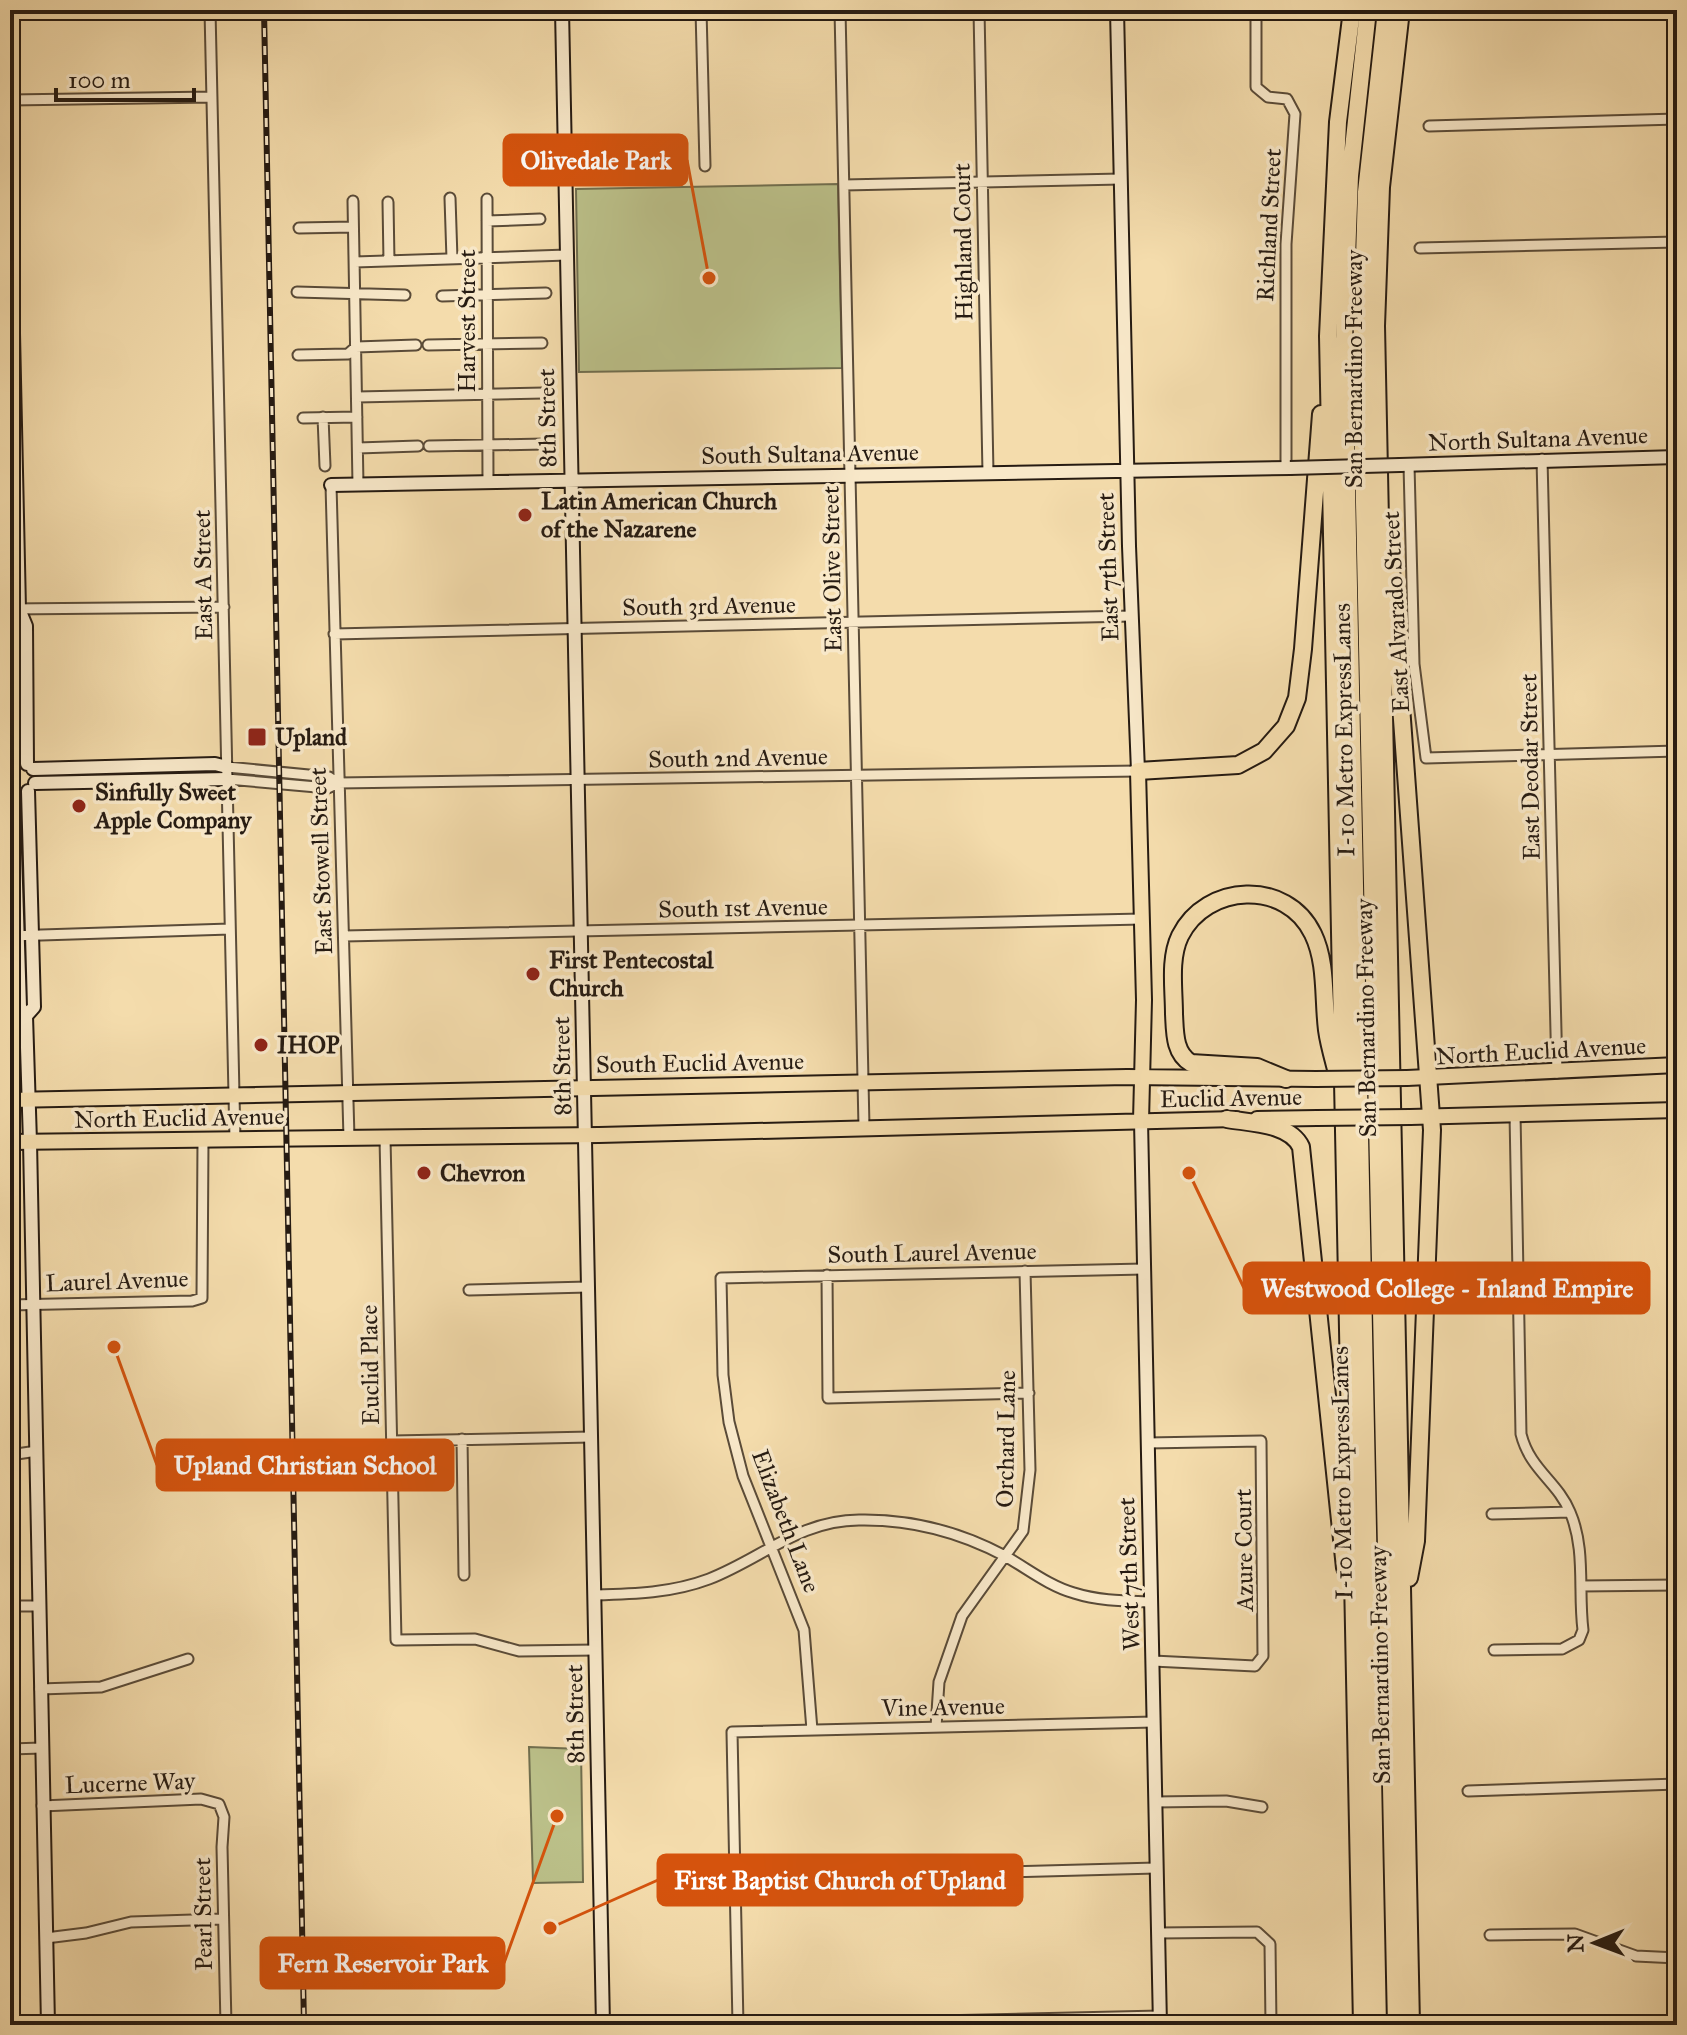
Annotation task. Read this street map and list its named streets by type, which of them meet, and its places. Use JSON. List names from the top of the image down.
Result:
{
  "streets": {
    "highway": ["San Bernardino Freeway", "I-10 Metro ExpressLanes"],
    "main road": [
      "East 7th Street",
      "North Euclid Avenue",
      "South Euclid Avenue",
      "Euclid Avenue"
    ],
    "street": [
      "Richland Street",
      "Highland Court",
      "Harvest Street",
      "8th Street",
      "North Sultana Avenue",
      "South Sultana Avenue",
      "East Olive Street",
      "East A Street",
      "South 3rd Avenue",
      "East Alvarado Street",
      "South 2nd Avenue",
      "East Deodar Street",
      "East Stowell Street",
      "South 1st Avenue",
      "South Laurel Avenue",
      "Laurel Avenue",
      "Euclid Place",
      "Orchard Lane",
      "Elizabeth Lane",
      "Azure Court",
      "West 7th Street",
      "Vine Avenue",
      "Lucerne Way",
      "Pearl Street"
    ]
  },
  "crossings": [
    ["Richland Street", "North Sultana Avenue"],
    ["Richland Street", "South Sultana Avenue"],
    ["Highland Court", "South Sultana Avenue"],
    ["Harvest Street", "South Sultana Avenue"],
    ["8th Street", "South Sultana Avenue"],
    ["8th Street", "South 3rd Avenue"],
    ["8th Street", "South 2nd Avenue"],
    ["8th Street", "South 1st Avenue"],
    ["8th Street", "South Euclid Avenue"],
    ["8th Street", "Euclid Place"],
    ["North Sultana Avenue", "South Sultana Avenue"],
    ["North Sultana Avenue", "East Alvarado Street"],
    ["North Sultana Avenue", "East Deodar Street"],
    ["South Sultana Avenue", "East 7th Street"],
    ["South Sultana Avenue", "East Olive Street"],
    ["South Sultana Avenue", "East Stowell Street"],
    ["East 7th Street", "South 3rd Avenue"],
    ["East 7th Street", "South 2nd Avenue"],
    ["East 7th Street", "South 1st Avenue"],
    ["East 7th Street", "Euclid Avenue"],
    ["East 7th Street", "West 7th Street"],
    ["East Olive Street", "South 3rd Avenue"],
    ["East Olive Street", "South 2nd Avenue"],
    ["East Olive Street", "South 1st Avenue"],
    ["East Olive Street", "South Euclid Avenue"],
    ["East Olive Street", "Euclid Avenue"],
    ["East A Street", "South 2nd Avenue"],
    ["East A Street", "North Euclid Avenue"],
    ["South 3rd Avenue", "East Stowell Street"],
    ["East Alvarado Street", "East Deodar Street"],
    ["South 2nd Avenue", "East Stowell Street"],
    ["East Deodar Street", "North Euclid Avenue"],
    ["East Stowell Street", "South 1st Avenue"],
    ["East Stowell Street", "North Euclid Avenue"],
    ["East Stowell Street", "South Euclid Avenue"],
    ["North Euclid Avenue", "South Euclid Avenue"],
    ["North Euclid Avenue", "Euclid Avenue"],
    ["North Euclid Avenue", "Laurel Avenue"],
    ["South Euclid Avenue", "Euclid Avenue"],
    ["Euclid Avenue", "West 7th Street"],
    ["South Laurel Avenue", "Orchard Lane"],
    ["South Laurel Avenue", "Elizabeth Lane"],
    ["South Laurel Avenue", "West 7th Street"],
    ["Orchard Lane", "Vine Avenue"],
    ["Elizabeth Lane", "Vine Avenue"],
    ["Azure Court", "West 7th Street"],
    ["West 7th Street", "Vine Avenue"],
    ["Lucerne Way", "Pearl Street"]
  ],
  "places": {
    "other": [
      "Olivedale Park",
      "Latin American Church of the Nazarene",
      "Sinfully Sweet Apple Company",
      "First Pentecostal Church",
      "IHOP",
      "Chevron",
      "Westwood College - Inland Empire",
      "Upland Christian School",
      "Fern Reservoir Park",
      "First Baptist Church of Upland"
    ],
    "transit": ["Upland"]
  },
  "scale_bar": "100 m",
  "north": "left"
}
